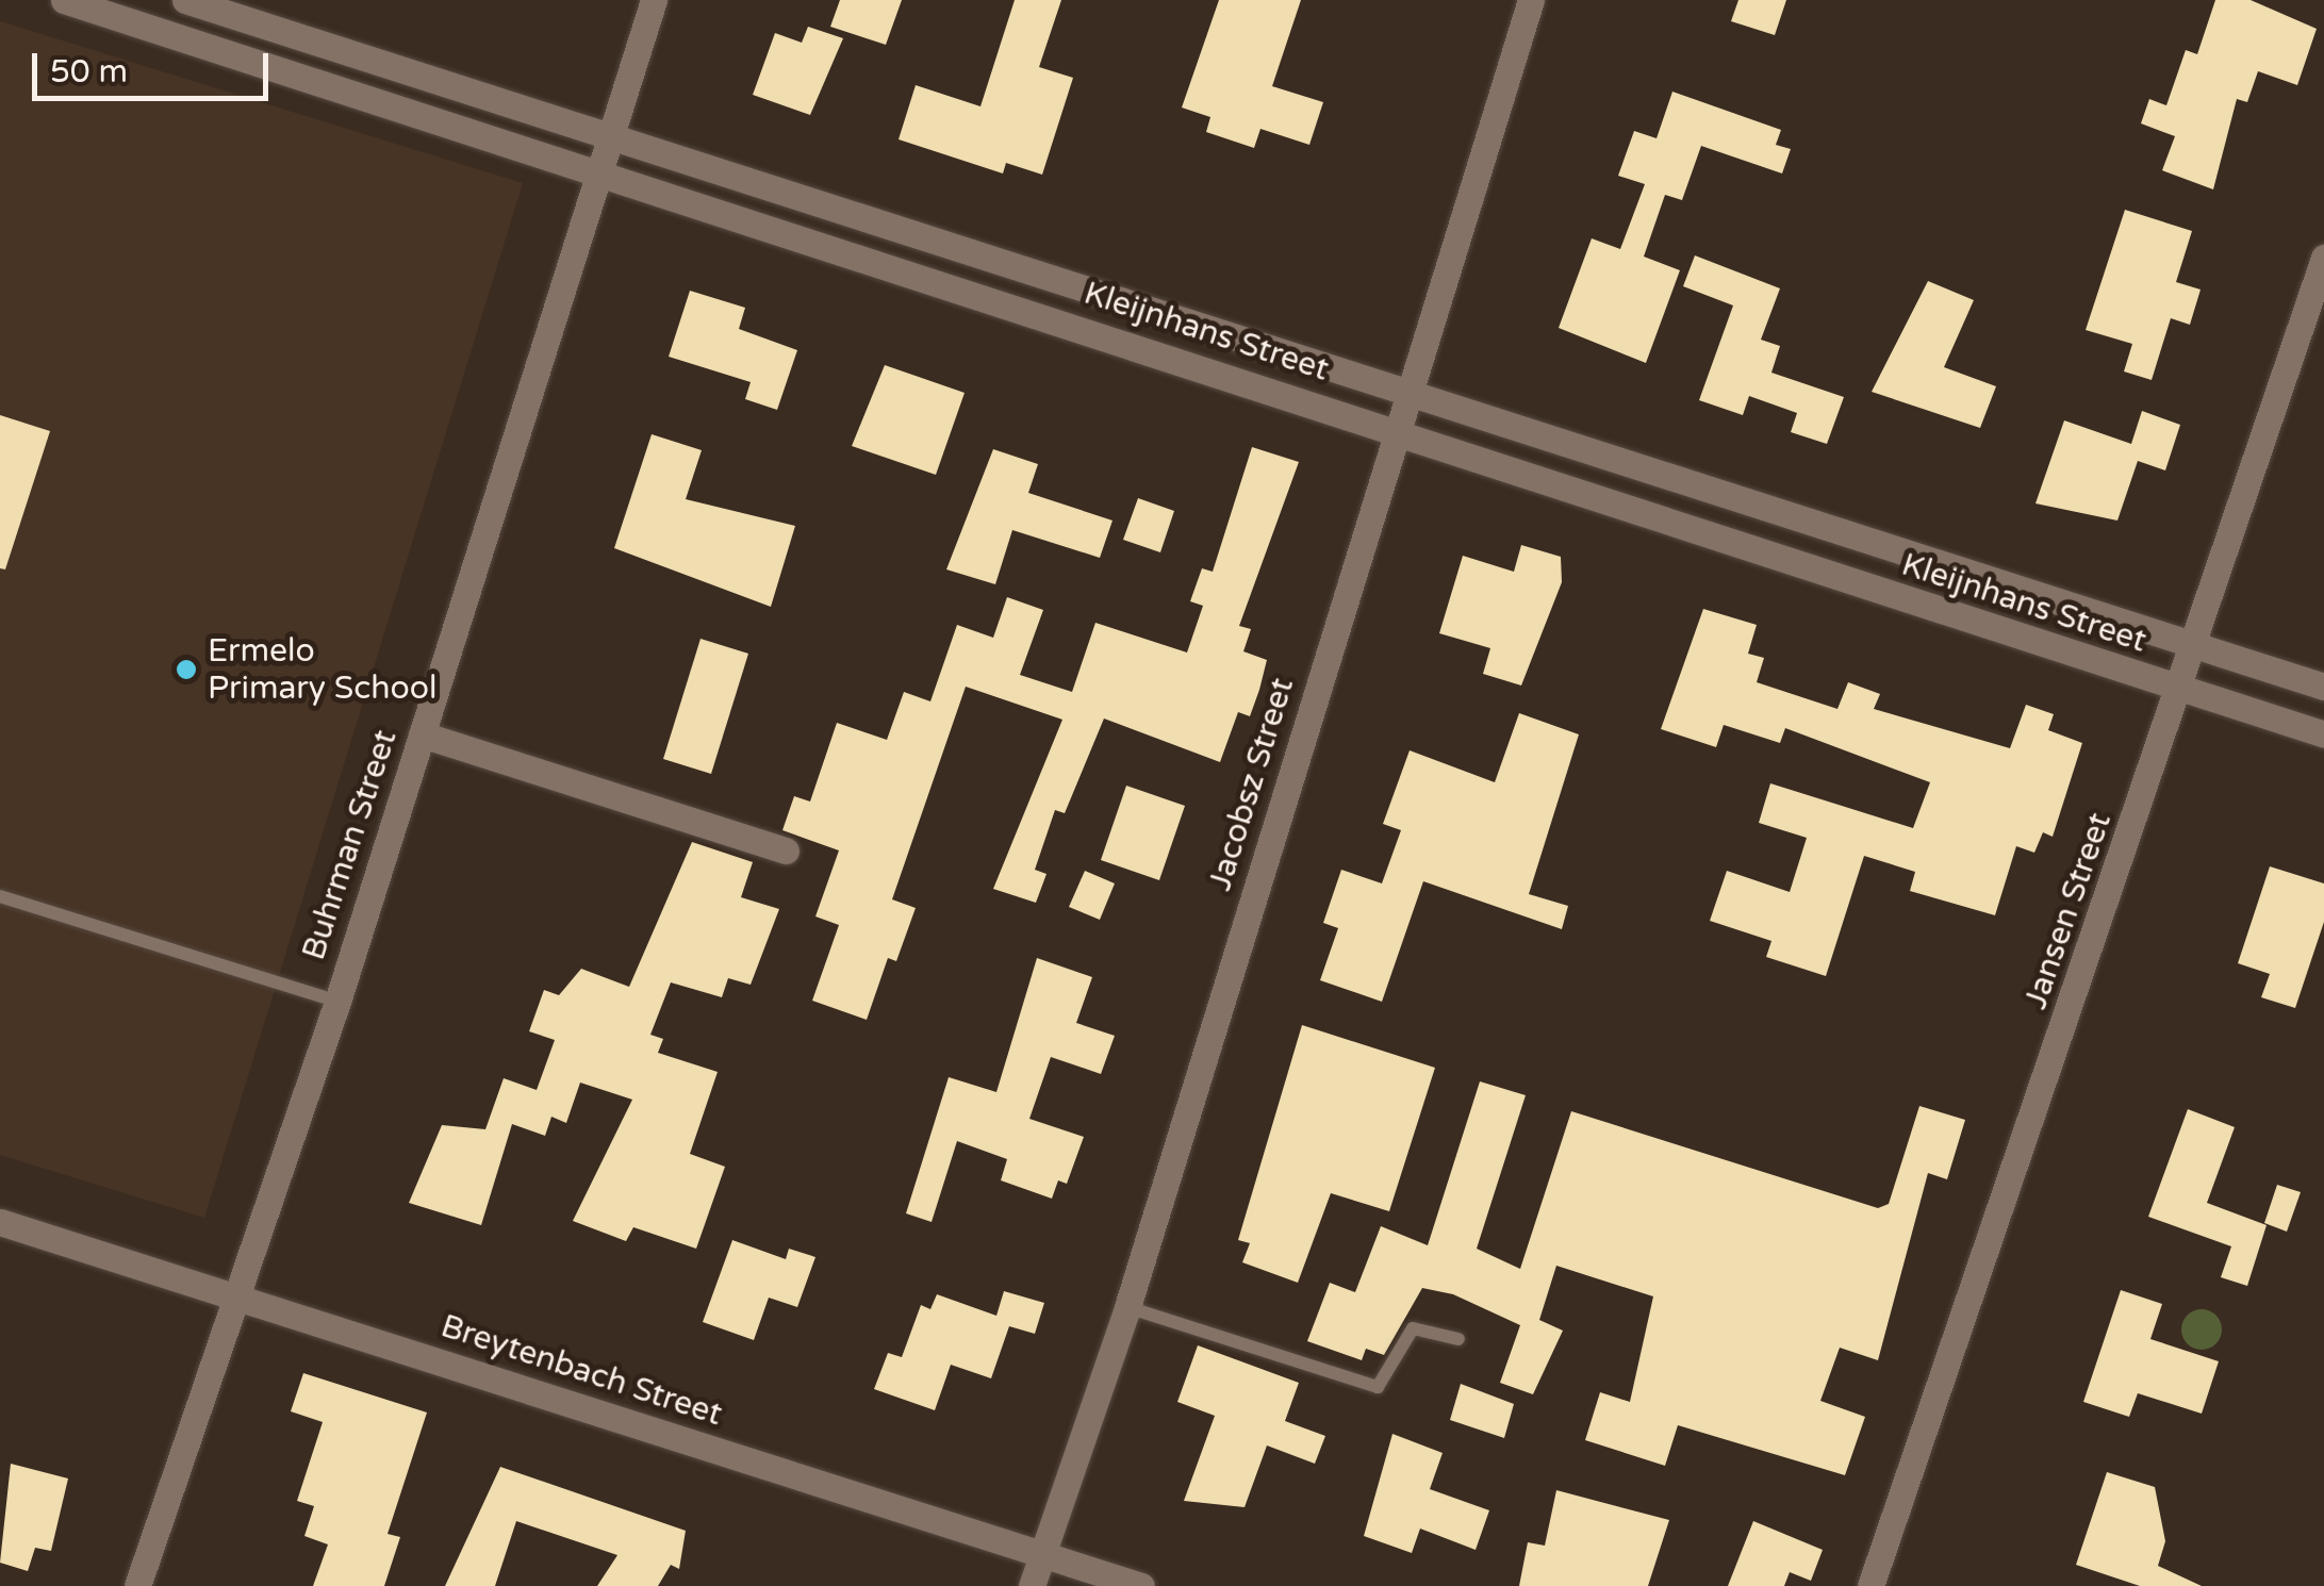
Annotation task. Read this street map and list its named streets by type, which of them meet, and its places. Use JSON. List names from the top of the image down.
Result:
{
  "streets": {
    "street": [
      "Kleijnhans Street",
      "Jacobsz Street",
      "Buhrman Street",
      "Jansen Street",
      "Breytenbach Street"
    ]
  },
  "crossings": [
    ["Kleijnhans Street", "Jacobsz Street"],
    ["Kleijnhans Street", "Buhrman Street"],
    ["Kleijnhans Street", "Jansen Street"],
    ["Jacobsz Street", "Breytenbach Street"],
    ["Buhrman Street", "Breytenbach Street"]
  ],
  "places": ["Ermelo Primary School"],
  "scale_bar": "50 m"
}
